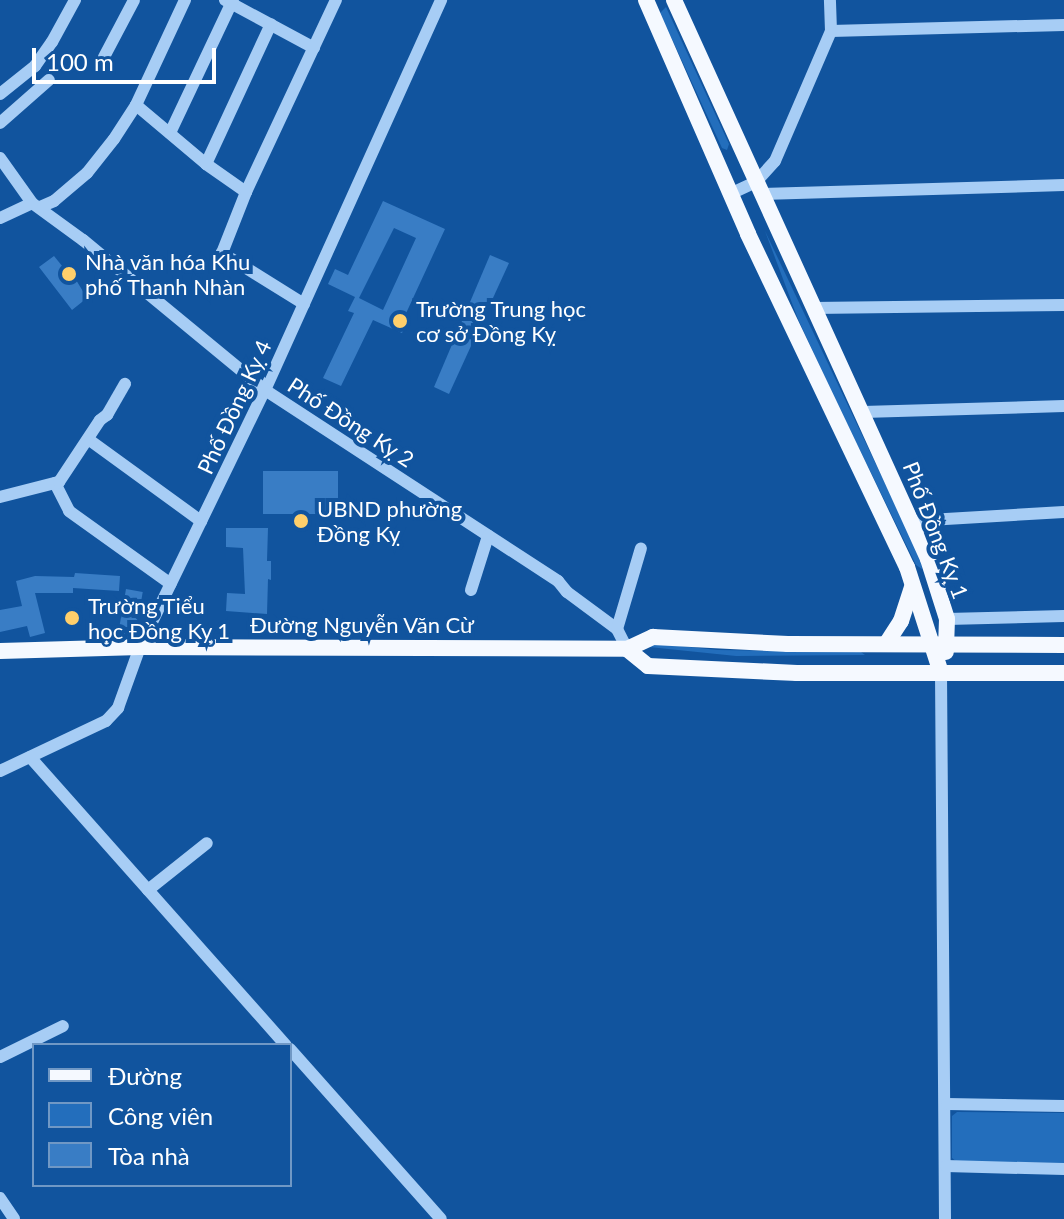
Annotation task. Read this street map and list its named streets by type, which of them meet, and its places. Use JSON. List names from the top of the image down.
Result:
{
  "streets": {
    "main road": ["Phố Đồng Kỵ 1", "Đường Nguyễn Văn Cừ"],
    "street": ["Phố Đồng Kỵ 4", "Phố Đồng Kỵ 2"]
  },
  "crossings": [
    ["Phố Đồng Kỵ 4", "Phố Đồng Kỵ 2"],
    ["Phố Đồng Kỵ 4", "Đường Nguyễn Văn Cừ"],
    ["Phố Đồng Kỵ 2", "Đường Nguyễn Văn Cừ"],
    ["Phố Đồng Kỵ 1", "Đường Nguyễn Văn Cừ"]
  ],
  "places": [
    "Nhà văn hóa Khu phố Thanh Nhàn",
    "Trường Trung học cơ sở Đồng Kỵ",
    "UBND phường Đồng Kỵ",
    "Trường Tiểu học Đồng Kỵ 1"
  ],
  "legend": ["Đường", "Công viên", "Tòa nhà"],
  "scale_bar": "100 m"
}
